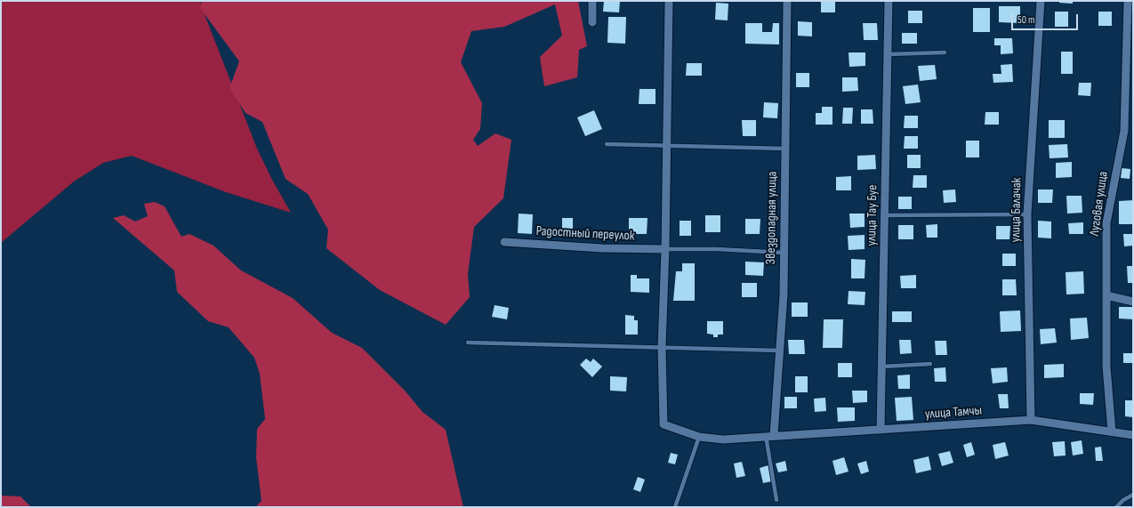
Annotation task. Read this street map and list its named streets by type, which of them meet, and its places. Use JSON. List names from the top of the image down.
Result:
{
  "streets": {
    "street": [
      "Луговая улица",
      "улица Балачак",
      "улица Тау Буе",
      "Звездопадная улица",
      "Радостный переулок",
      "улица Тамчы"
    ]
  },
  "crossings": [
    ["Луговая улица", "улица Тамчы"],
    ["улица Балачак", "улица Тамчы"],
    ["улица Тау Буе", "улица Тамчы"],
    ["Звездопадная улица", "улица Тамчы"]
  ],
  "scale_bar": "50 m"
}
